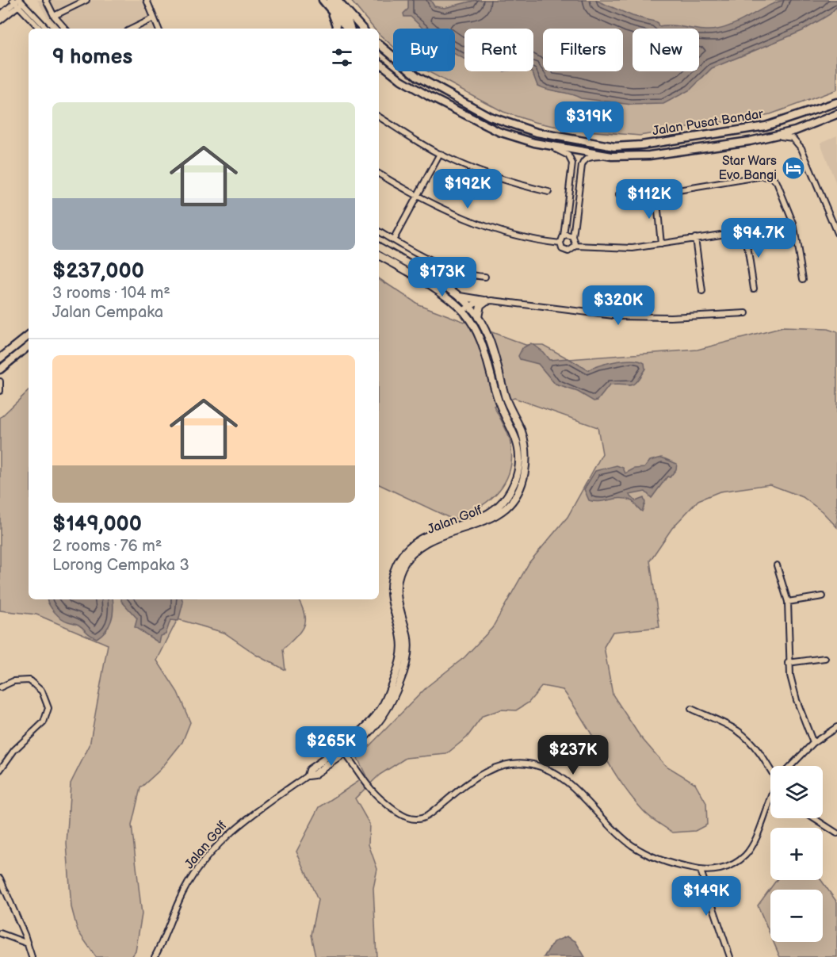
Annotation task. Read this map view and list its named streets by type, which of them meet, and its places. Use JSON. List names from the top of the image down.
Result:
{
  "streets": {
    "main road": ["Jalan Pusat Bandar"],
    "street": ["Jalan Golf"]
  },
  "places": {
    "hotel": ["Star Wars Evo Bangi"]
  },
  "page": {
    "chip": [
      "Buy",
      "Rent",
      "Filters",
      "New"
    ],
    "heading": "9 homes",
    "list": [
      {
        "name": "$237,000",
        "note": "3 rooms · 104 m² · Jalan Cempaka"
      },
      {
        "name": "$149,000",
        "note": "2 rooms · 76 m² · Lorong Cempaka 3"
      }
    ],
    "price": [
      "$319K",
      "$192K",
      "$112K",
      "$94.7K",
      "$173K",
      "$320K",
      "$265K",
      "$237K",
      "$149K"
    ],
    "map_buttons": ["+", "−"]
  }
}
